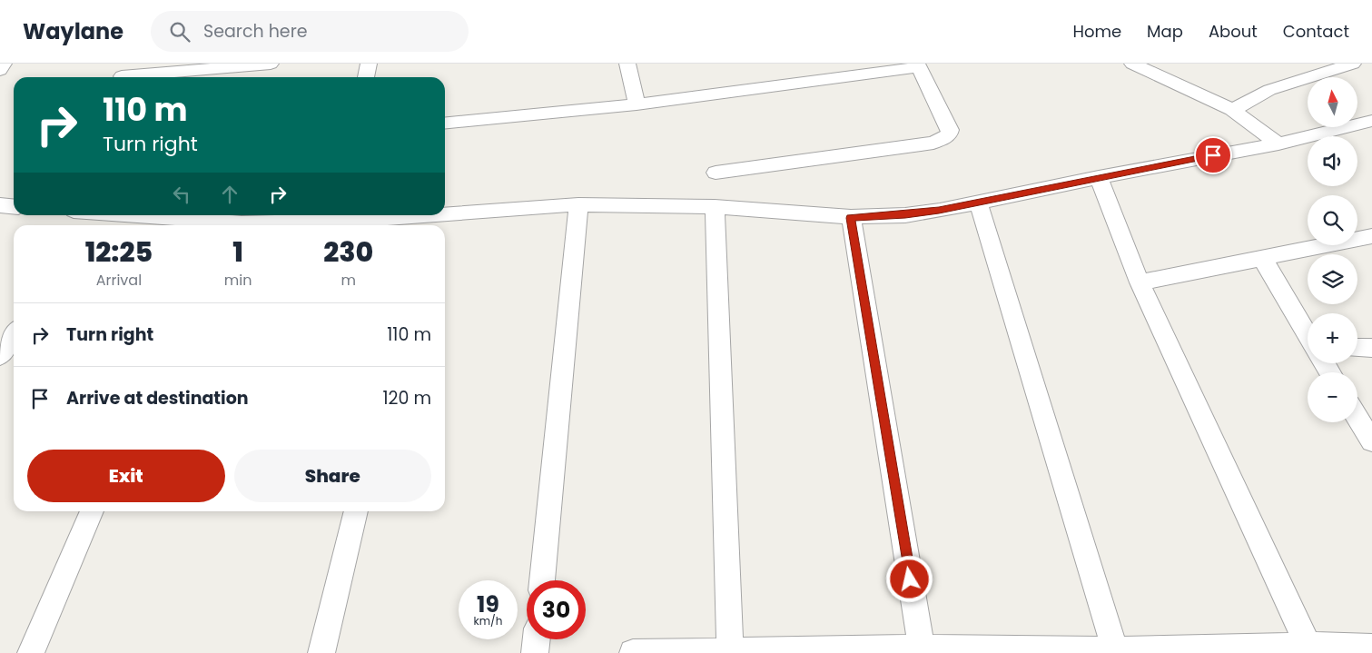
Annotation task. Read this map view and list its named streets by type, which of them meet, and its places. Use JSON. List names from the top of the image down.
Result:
{
  "north": "top",
  "page": {
    "header": "Waylane",
    "search": "Search here",
    "nav": [
      "Home",
      "Map",
      "About",
      "Contact"
    ],
    "map_buttons": ["+", "−"],
    "turn": ["110 m", "Turn right"],
    "eta": [
      "12:25",
      "Arrival",
      "1",
      "min",
      "230",
      "m"
    ],
    "list": [
      {
        "name": "Turn right",
        "value": "110 m"
      },
      {
        "name": "Arrive at destination",
        "value": "120 m"
      }
    ],
    "buttons": ["Exit", "Share"],
    "speed": "19 km/h",
    "limit": "30"
  }
}
